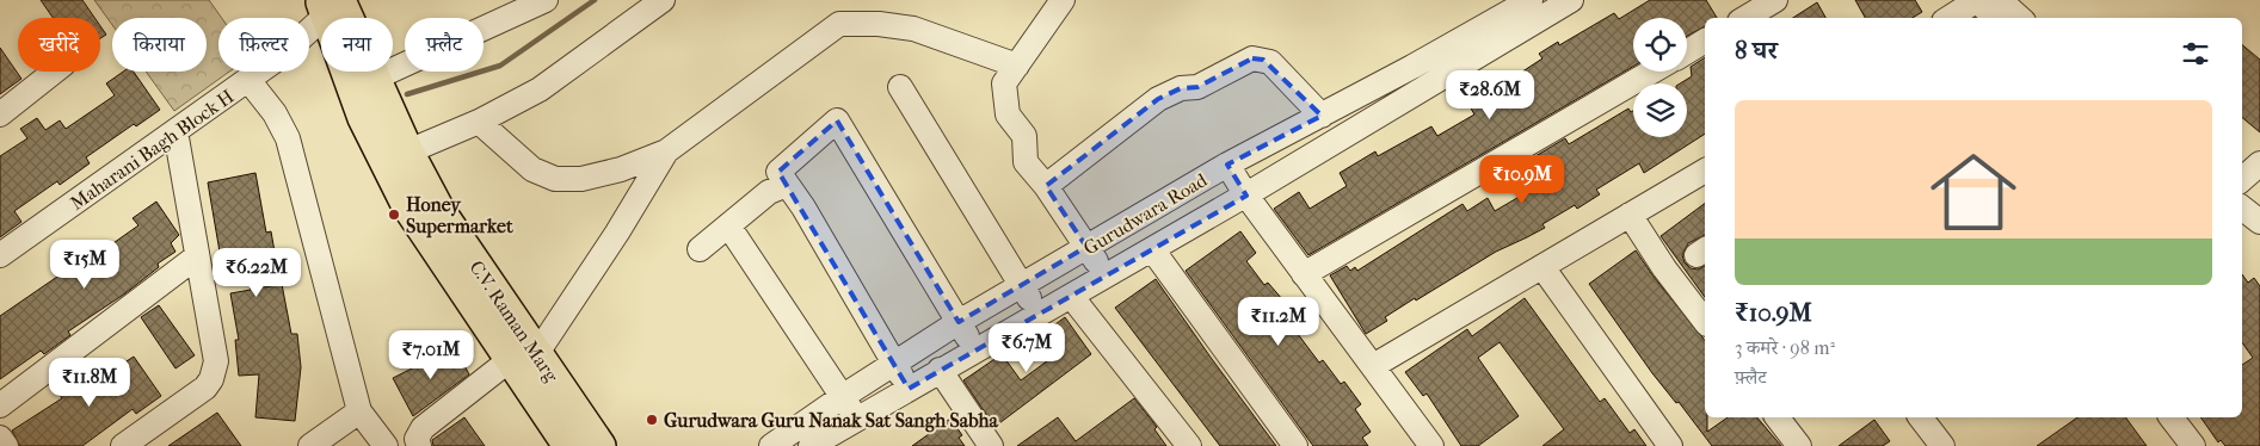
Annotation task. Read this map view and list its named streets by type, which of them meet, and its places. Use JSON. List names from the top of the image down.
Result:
{
  "streets": {
    "main road": ["C.V. Raman Marg"],
    "street": ["Maharani Bagh Block H", "Gurudwara Road"]
  },
  "crossings": [
    ["Maharani Bagh Block H", "C.V. Raman Marg"]
  ],
  "places": ["Honey Supermarket", "Gurudwara Guru Nanak Sat Sangh Sabha"],
  "page": {
    "chip": [
      "खरीदें",
      "किराया",
      "फ़िल्टर",
      "नया",
      "फ़्लैट"
    ],
    "heading": "8 घर",
    "price": [
      "₹28.6M",
      "₹10.9M",
      "₹15M",
      "₹6.22M",
      "₹11.2M",
      "₹6.7M",
      "₹7.01M",
      "₹11.8M"
    ],
    "list": [
      {
        "name": "₹10.9M",
        "note": "3 कमरे · 98 m² · फ़्लैट"
      }
    ]
  }
}
